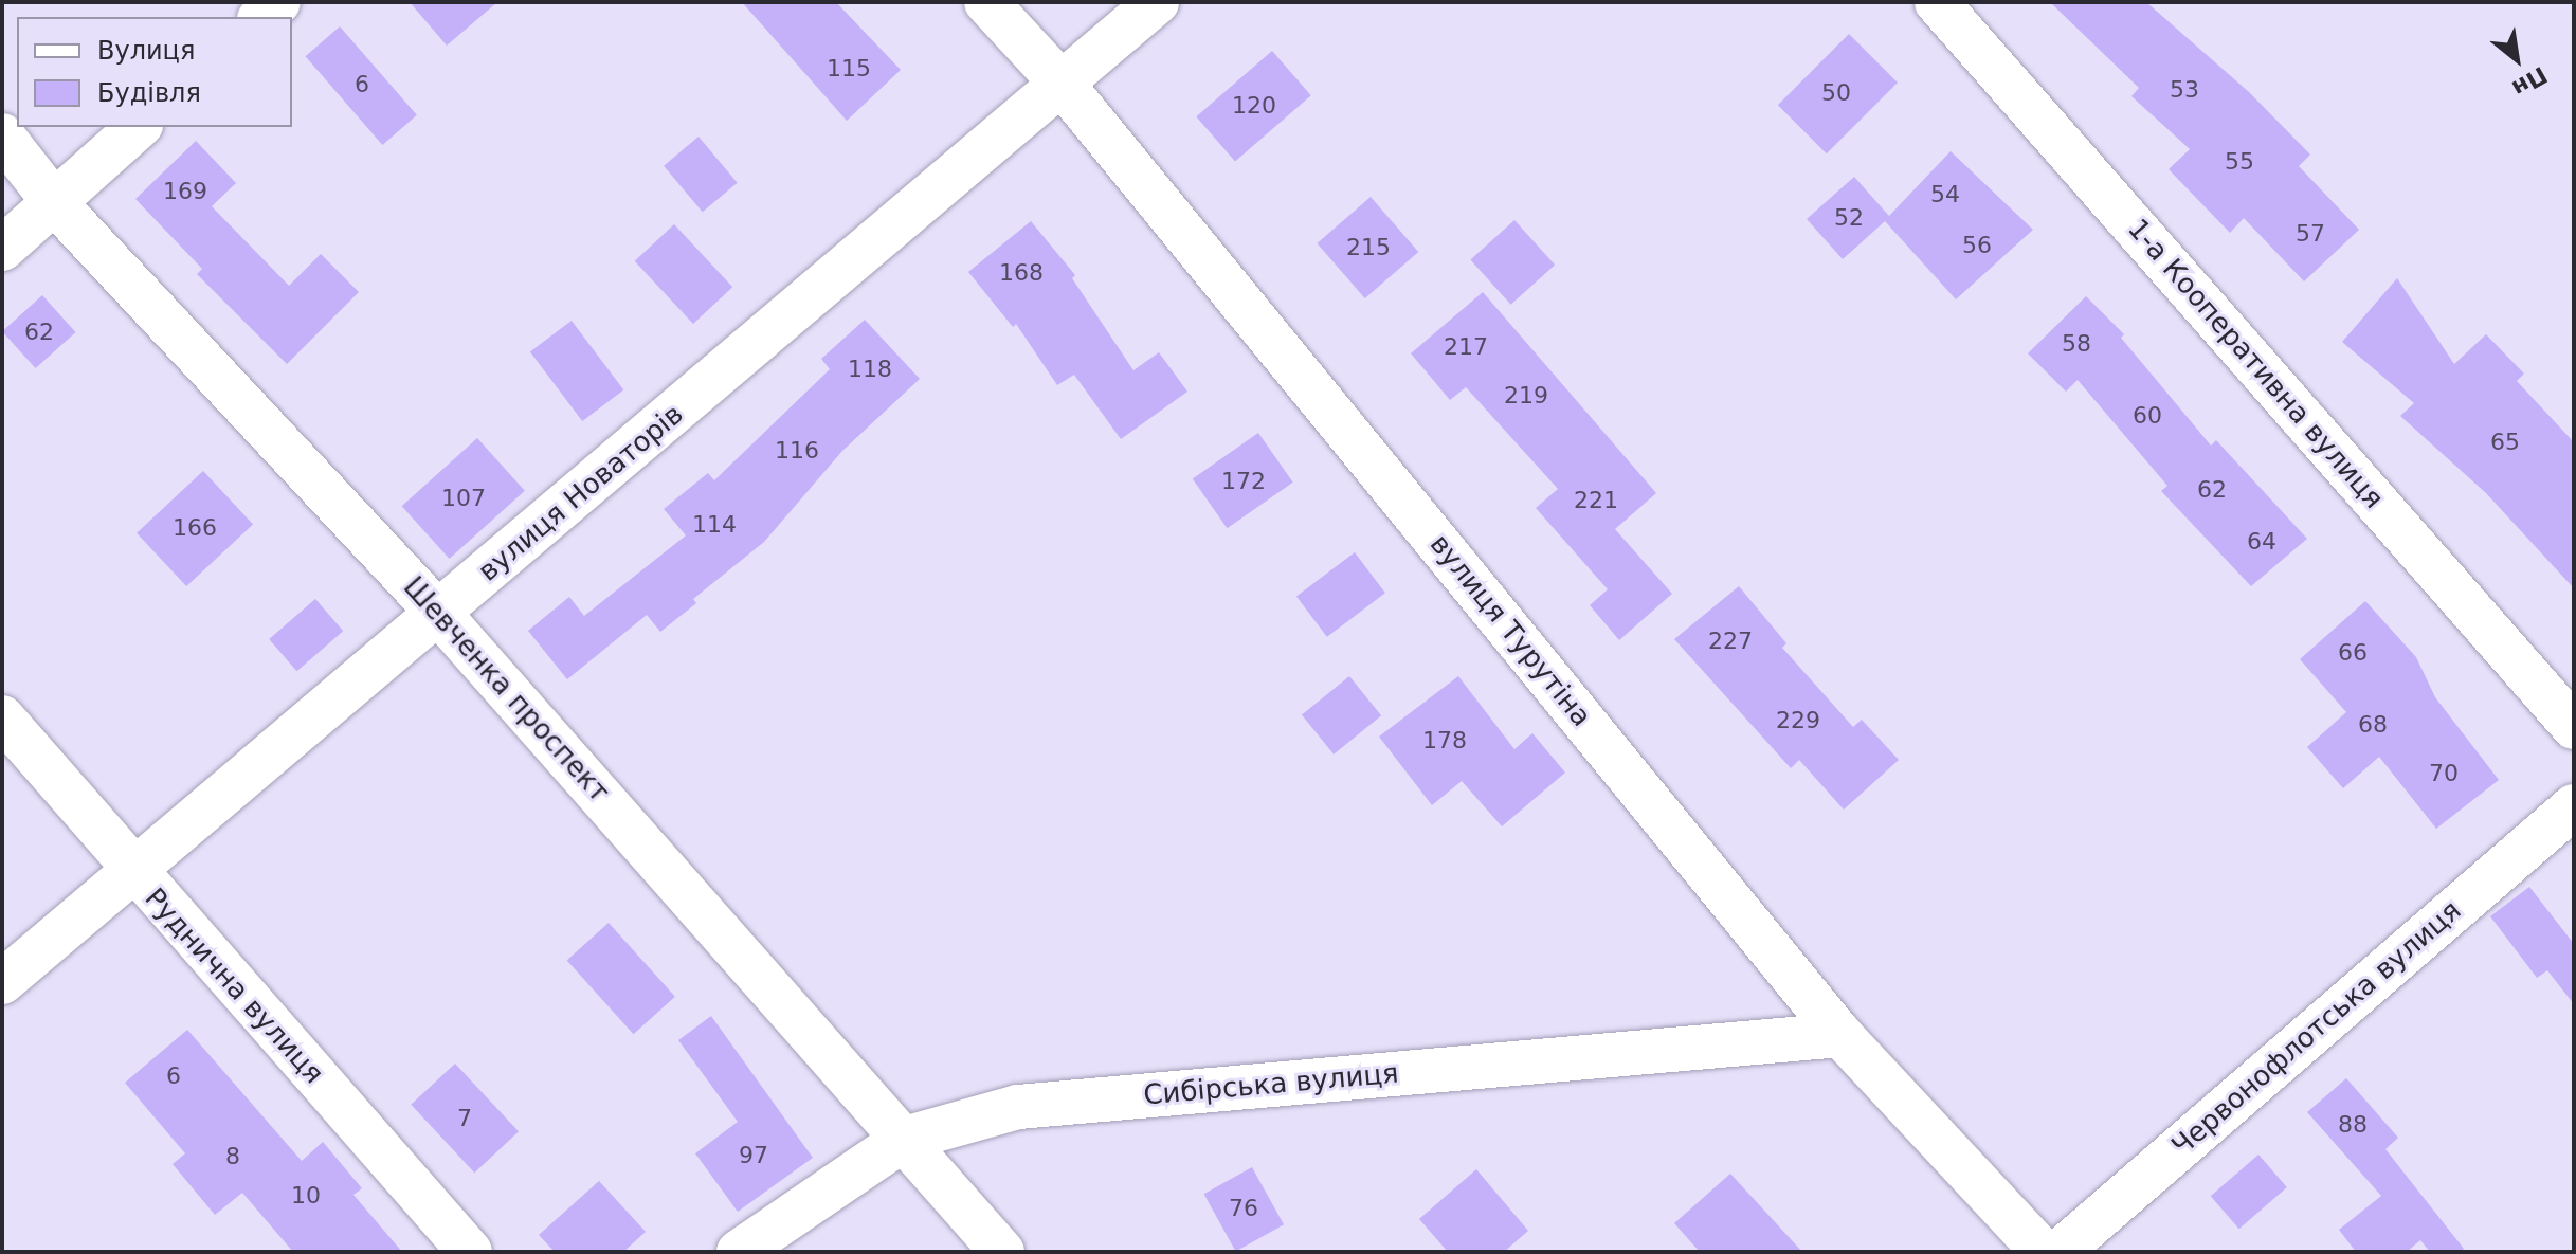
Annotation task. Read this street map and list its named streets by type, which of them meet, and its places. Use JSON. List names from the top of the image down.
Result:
{
  "streets": {
    "street": [
      "1-а Кооперативна вулиця",
      "вулиця Новаторів",
      "вулиця Турутіна",
      "Шевченка проспект",
      "Руднична вулиця",
      "Червонофлотська вулиця",
      "Сибірська вулиця"
    ]
  },
  "crossings": [
    ["вулиця Новаторів", "вулиця Турутіна"],
    ["вулиця Новаторів", "Шевченка проспект"],
    ["вулиця Новаторів", "Руднична вулиця"],
    ["вулиця Турутіна", "Сибірська вулиця"],
    ["Шевченка проспект", "Сибірська вулиця"]
  ],
  "house_numbers": [
    "115",
    "6",
    "53",
    "50",
    "120",
    "55",
    "169",
    "54",
    "52",
    "57",
    "56",
    "215",
    "168",
    "62",
    "58",
    "217",
    "118",
    "219",
    "60",
    "65",
    "116",
    "172",
    "62",
    "107",
    "221",
    "114",
    "166",
    "64",
    "227",
    "66",
    "229",
    "68",
    "178",
    "70",
    "6",
    "7",
    "88",
    "97",
    "8",
    "10",
    "76"
  ],
  "legend": ["Вулиця", "Будівля"],
  "north": "bottom right"
}
